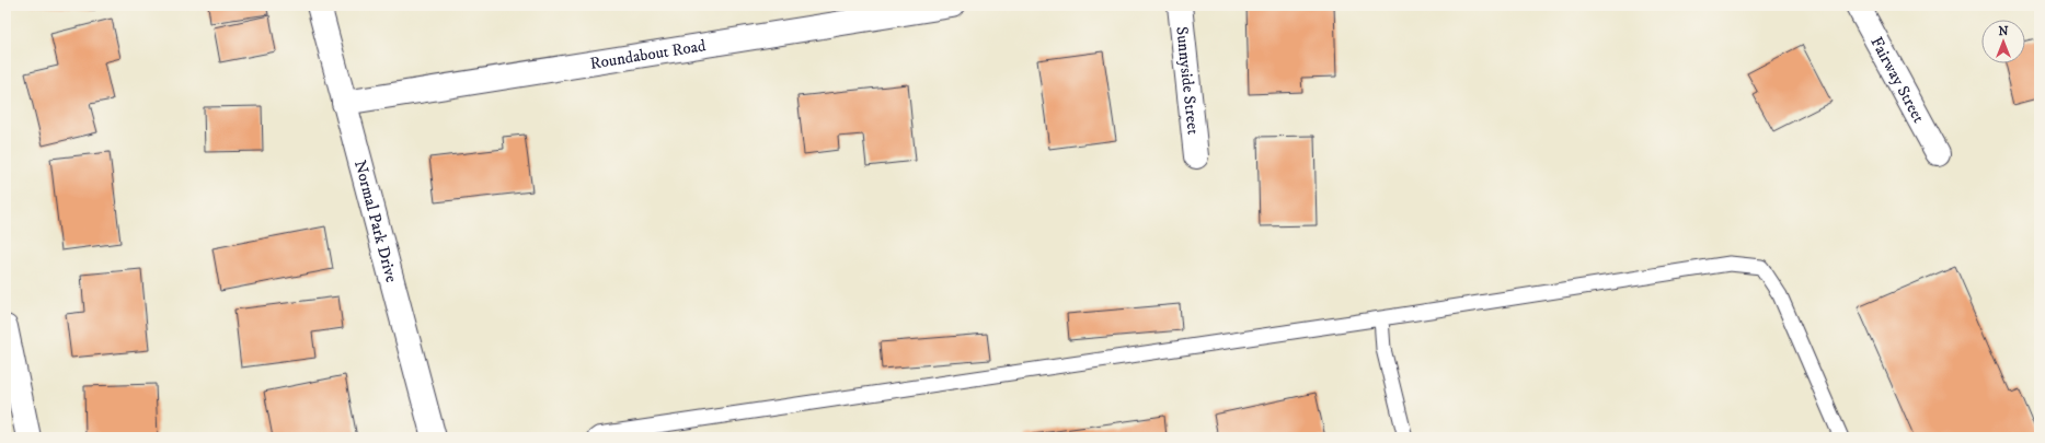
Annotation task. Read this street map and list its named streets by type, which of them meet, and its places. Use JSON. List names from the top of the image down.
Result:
{
  "streets": {
    "street": [
      "Roundabout Road",
      "Fairway Street",
      "Sunnyside Street",
      "Normal Park Drive"
    ]
  },
  "crossings": [
    ["Roundabout Road", "Normal Park Drive"]
  ],
  "north": "top"
}
